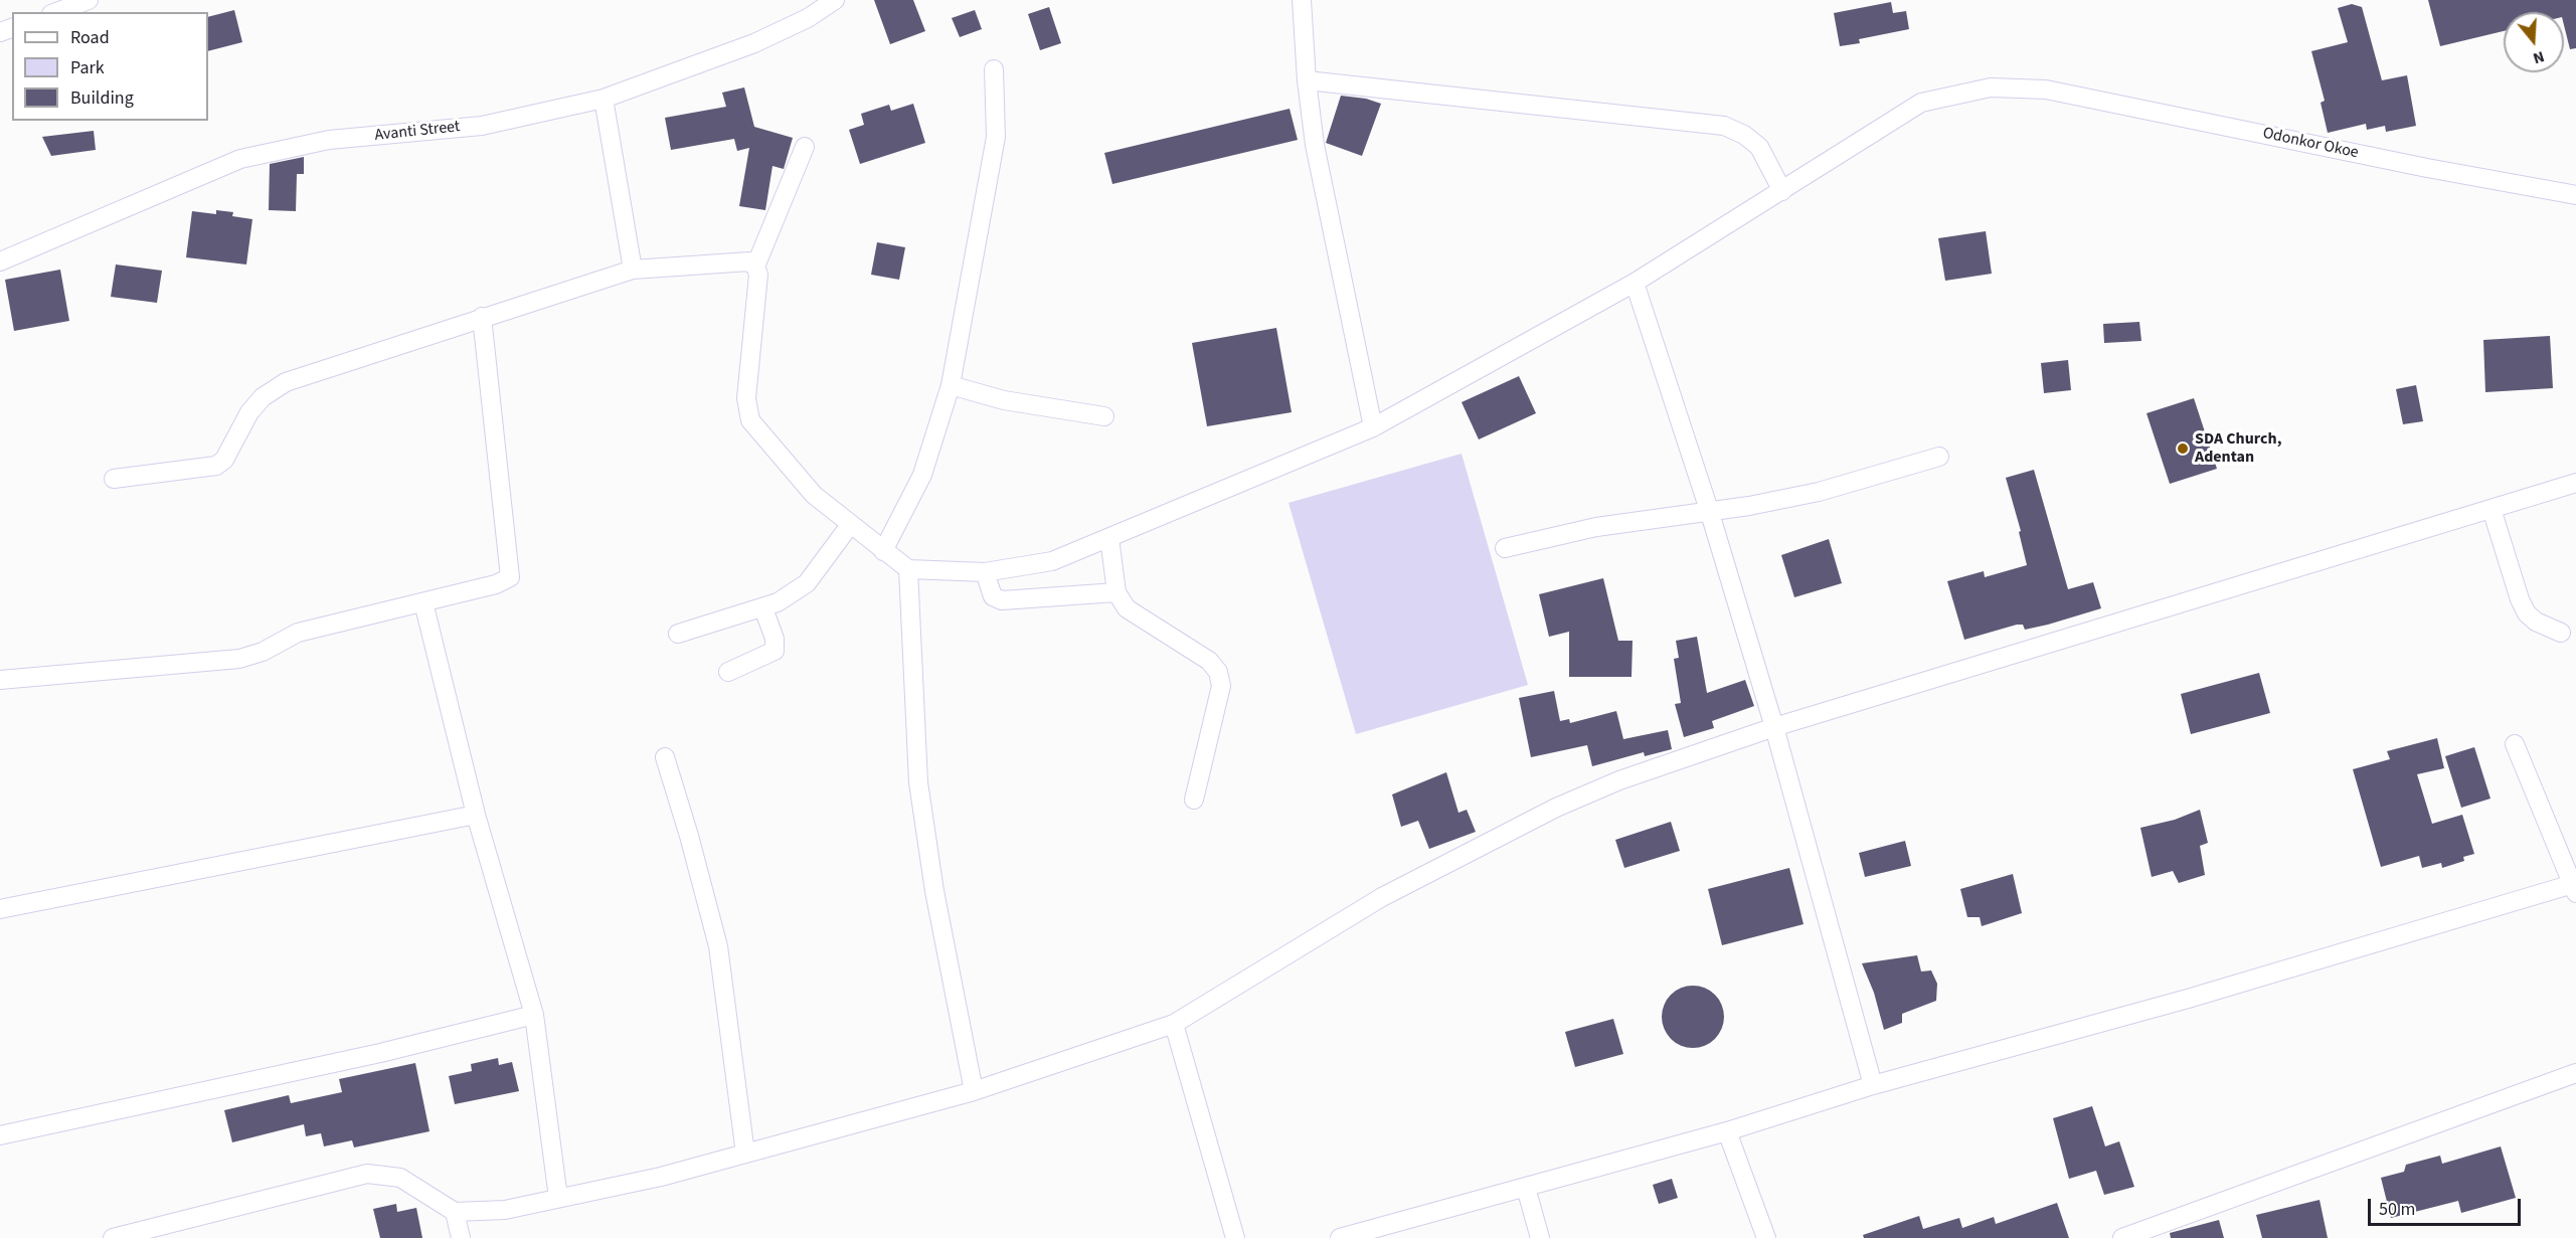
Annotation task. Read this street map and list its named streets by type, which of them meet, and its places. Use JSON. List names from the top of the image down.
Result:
{
  "streets": {
    "street": ["Avanti Street", "Odonkor Okoe"]
  },
  "places": ["SDA Church, Adentan"],
  "legend": ["Road", "Park", "Building"],
  "scale_bar": "50 m",
  "north": "bottom"
}
